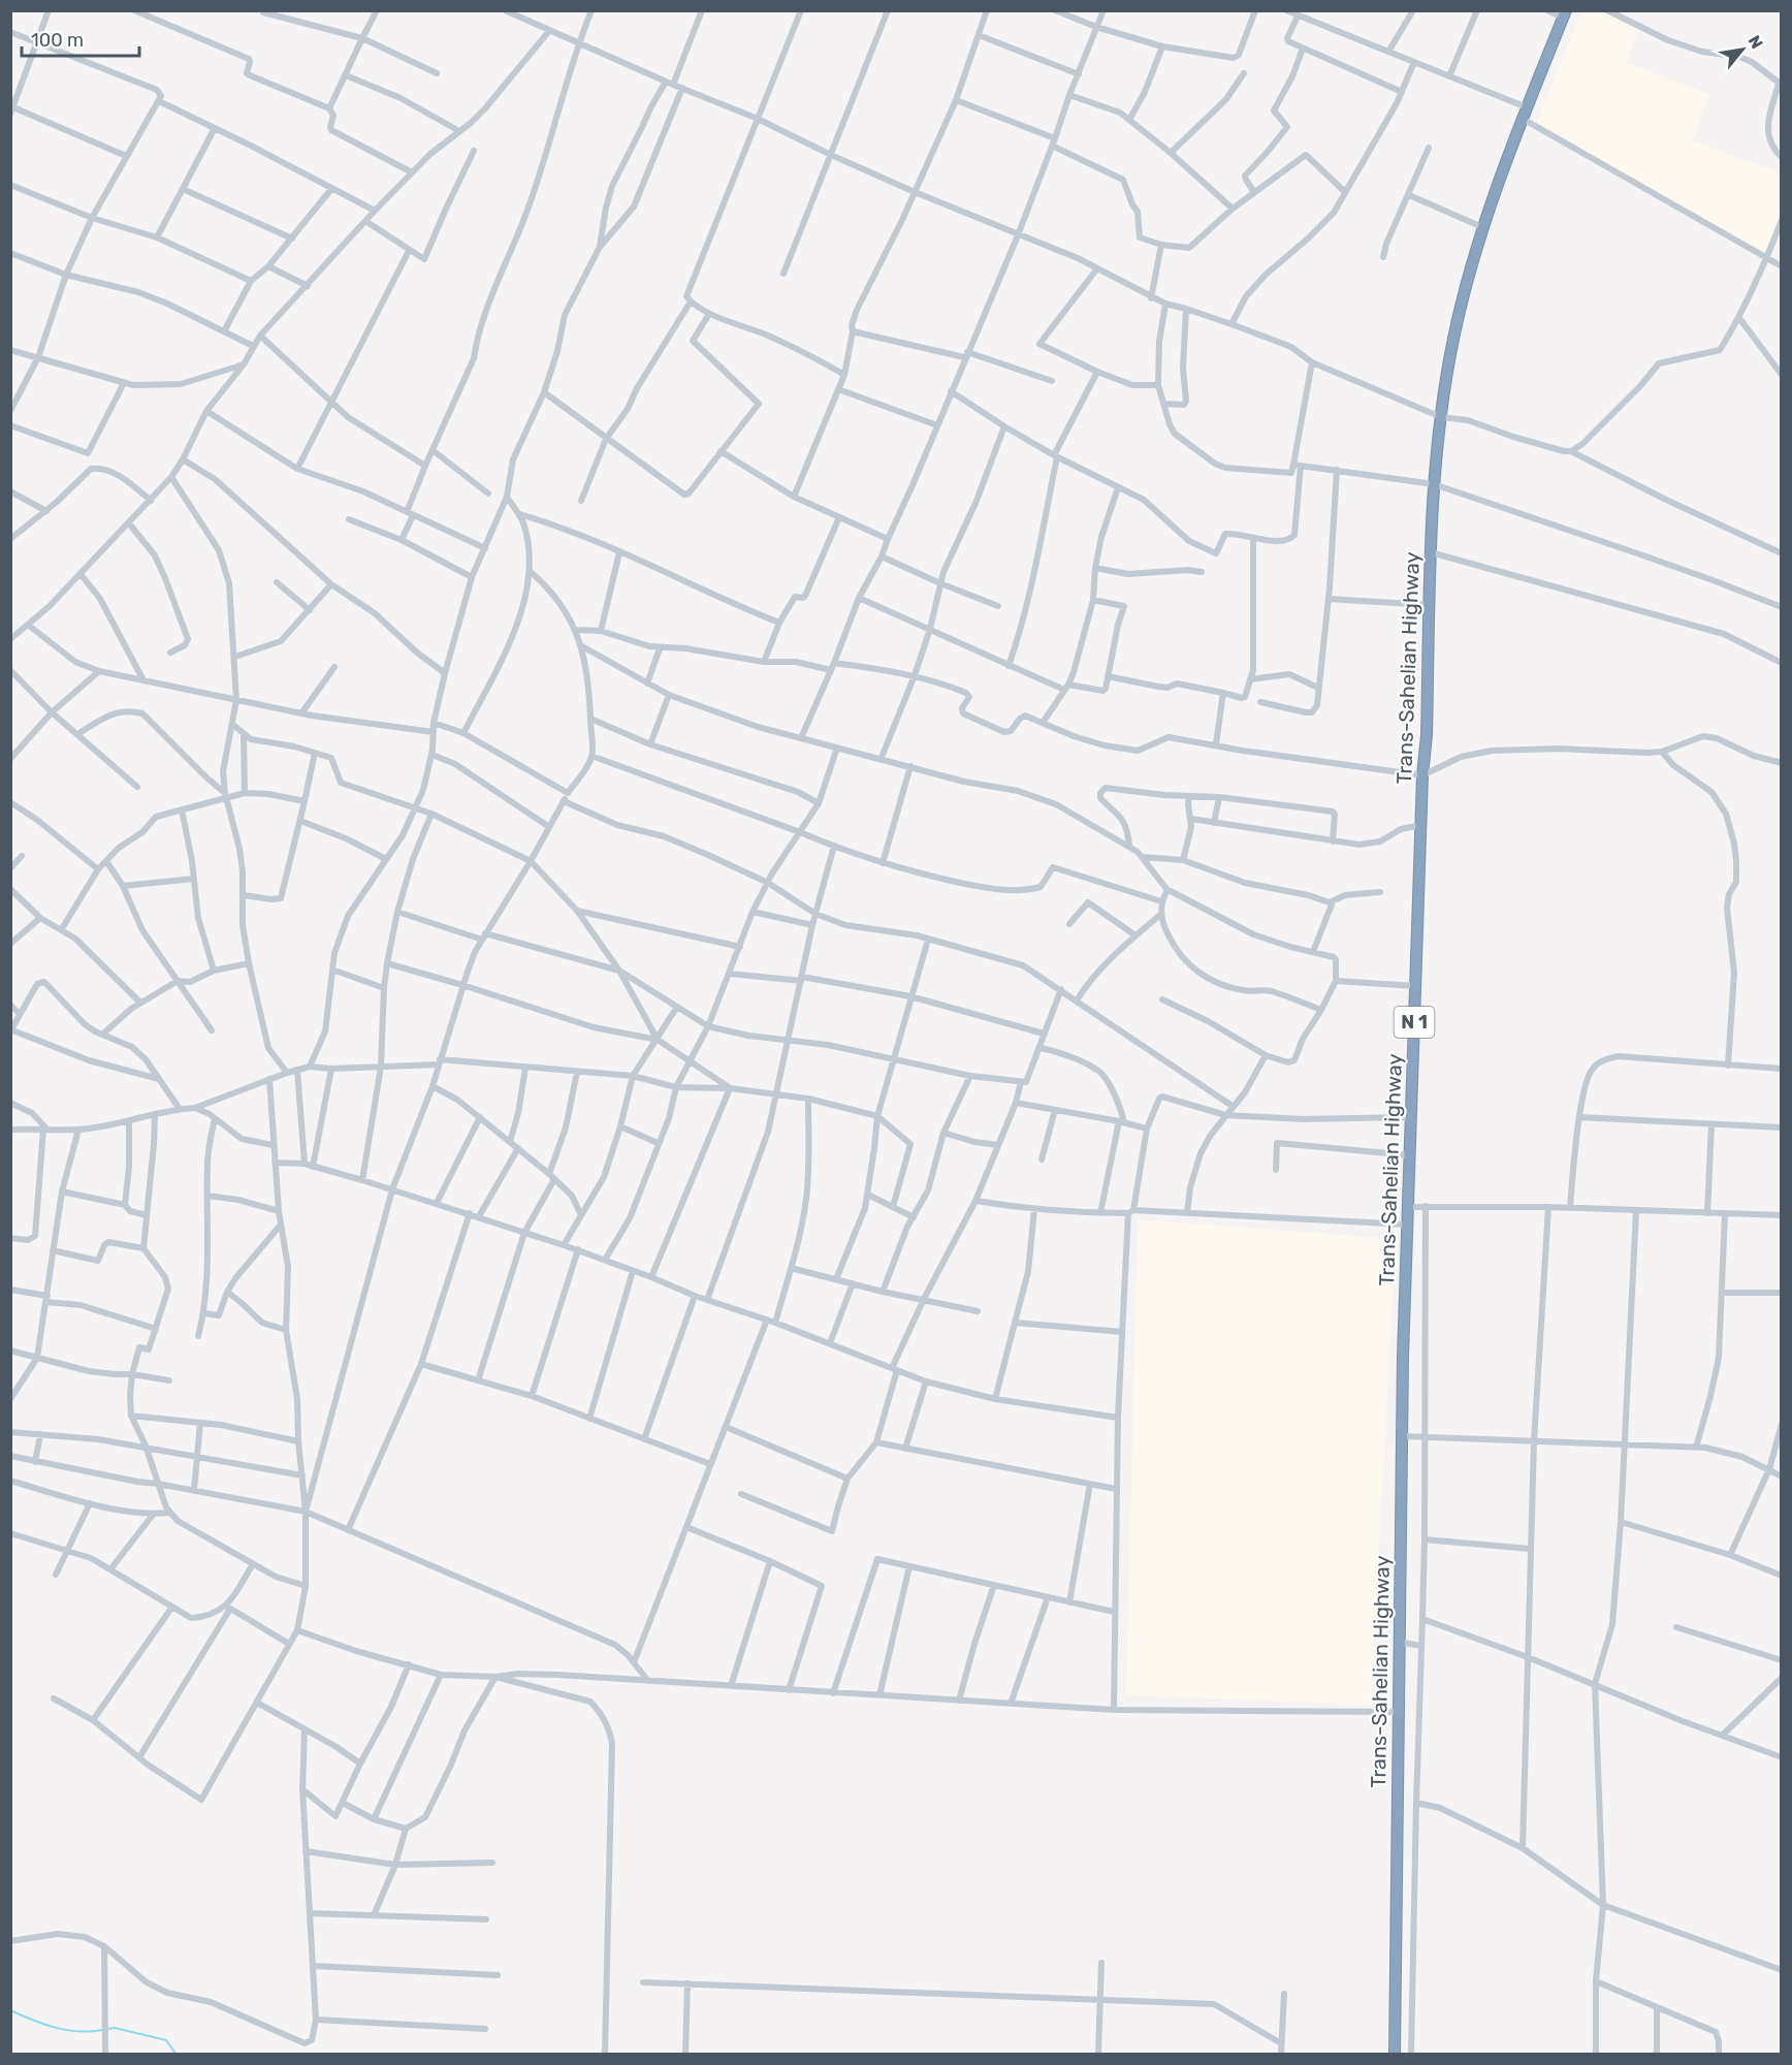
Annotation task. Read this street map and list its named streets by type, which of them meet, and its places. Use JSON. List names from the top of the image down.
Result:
{
  "streets": {
    "highway": ["Trans-Sahelian Highway", "N 1"]
  },
  "scale_bar": "100 m",
  "north": "top right"
}
